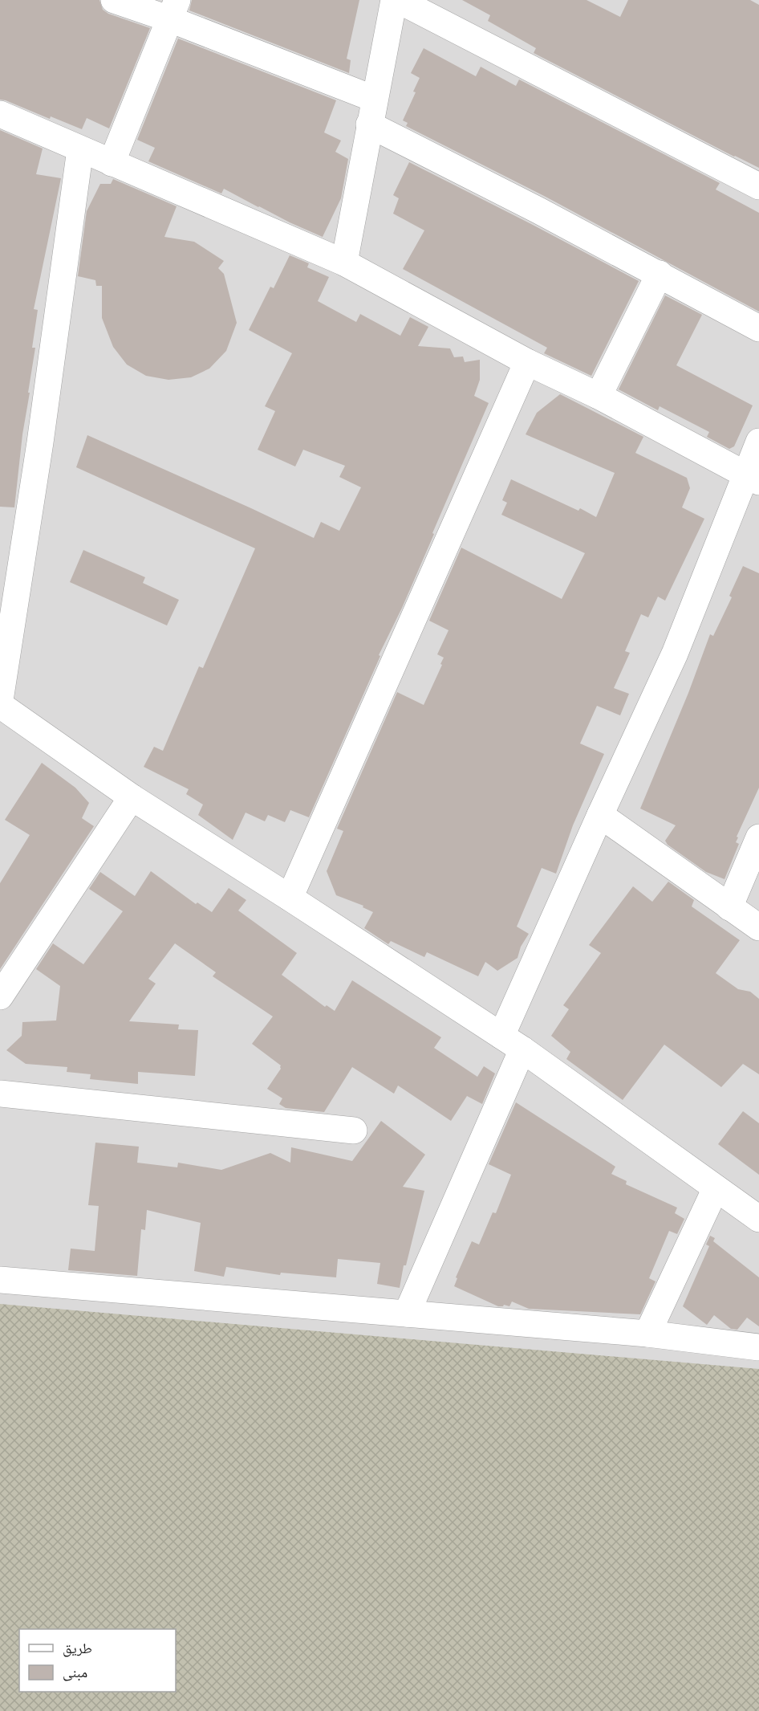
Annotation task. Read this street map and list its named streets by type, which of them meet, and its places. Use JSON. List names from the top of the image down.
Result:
{
  "legend": ["طريق", "مبنى"]
}
